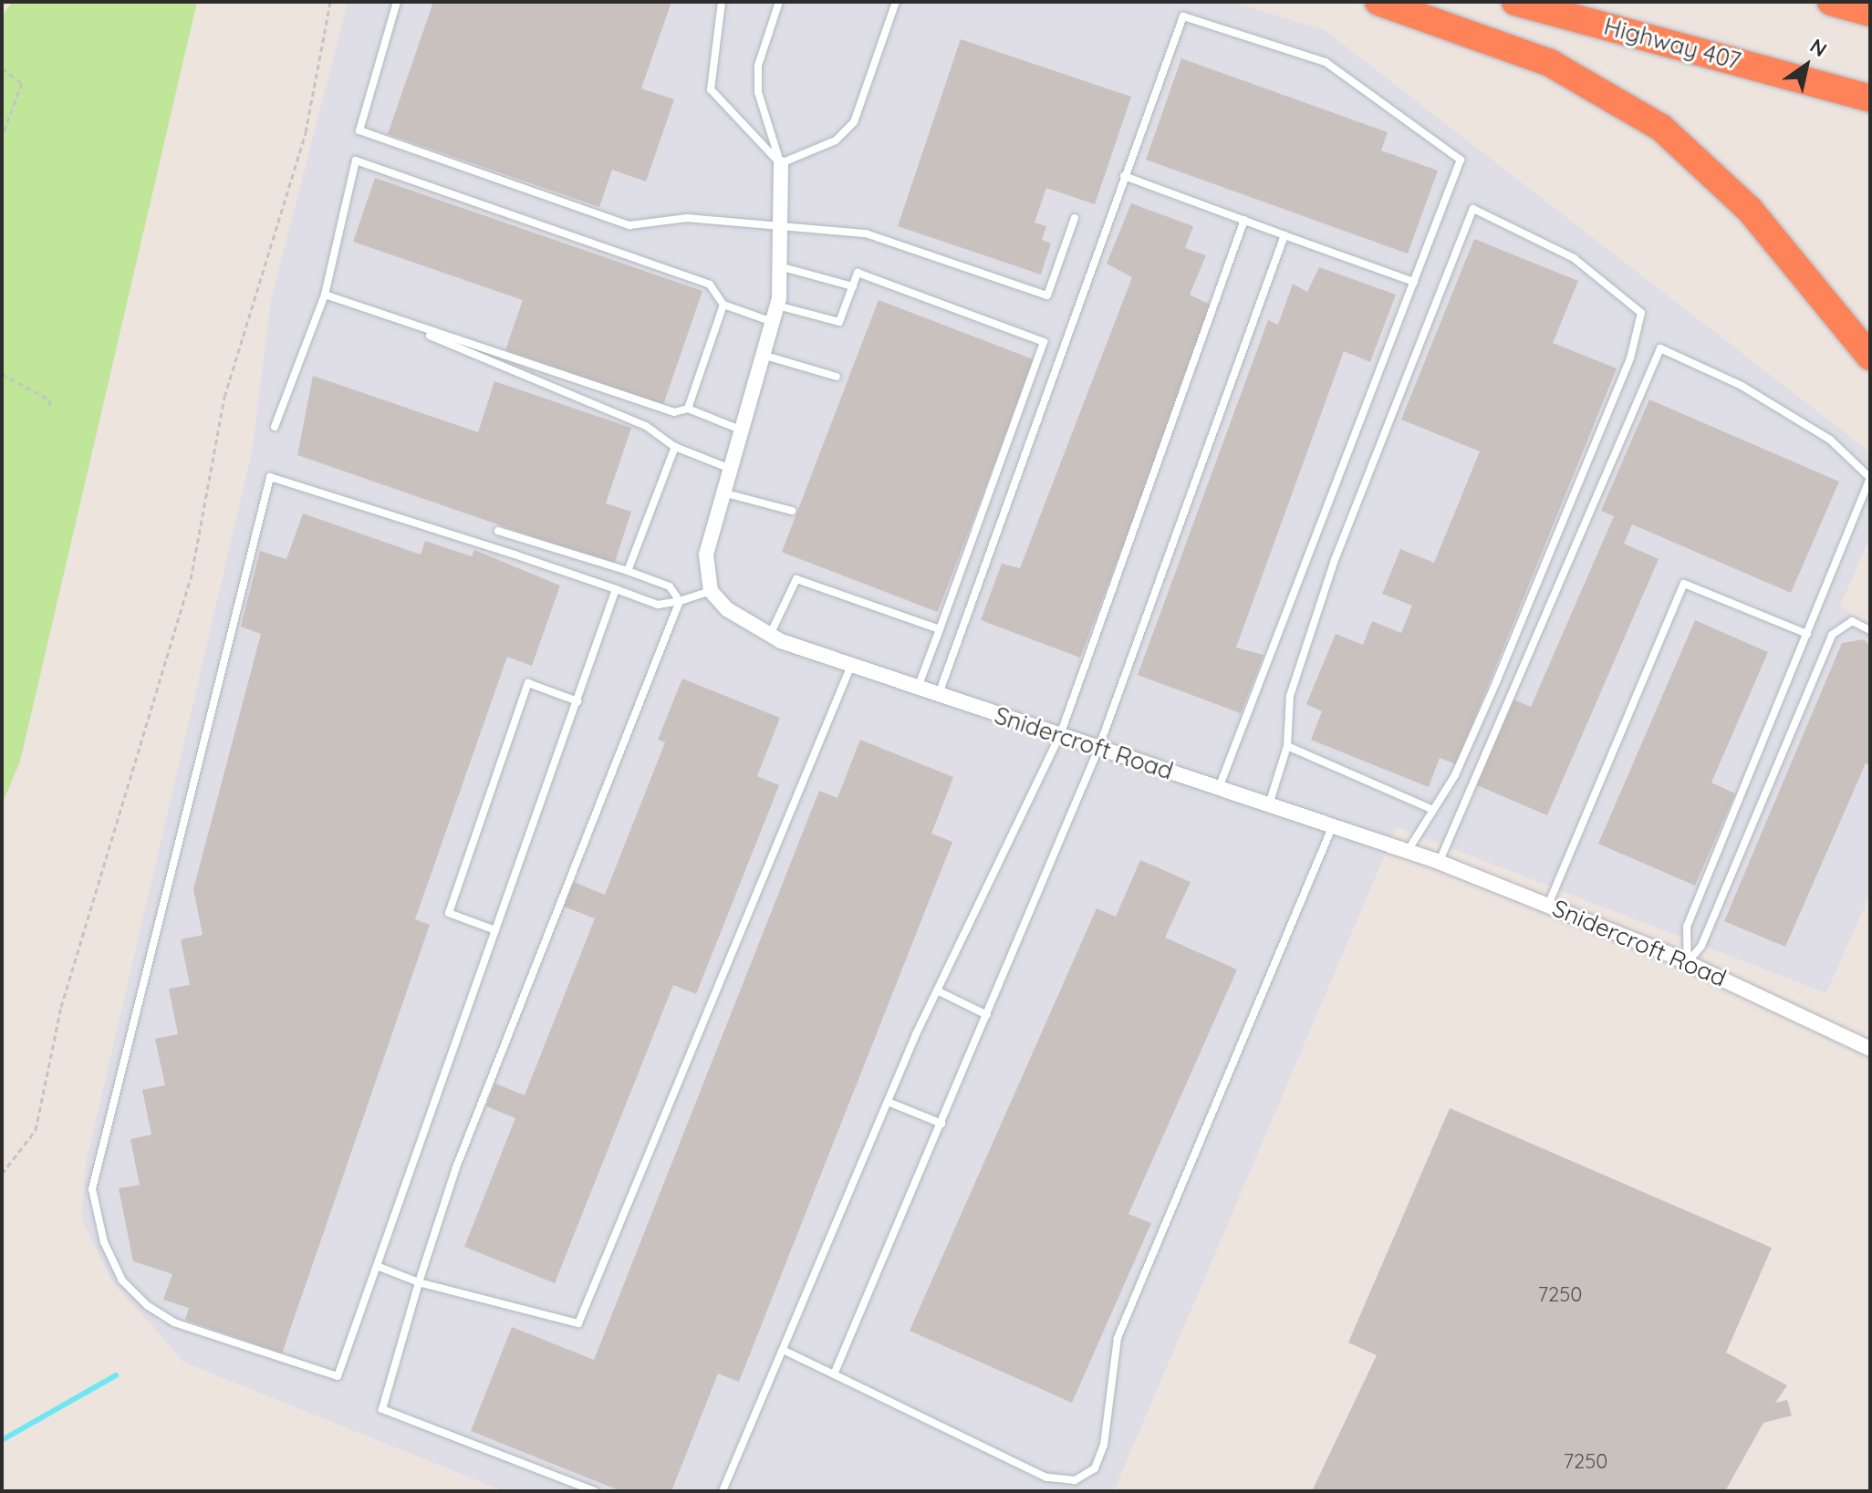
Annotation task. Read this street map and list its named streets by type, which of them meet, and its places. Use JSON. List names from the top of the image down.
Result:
{
  "streets": {
    "highway": ["Highway 407"],
    "street": ["Snidercroft Road"]
  },
  "house_numbers": ["7250", "7250"],
  "north": "top right"
}
